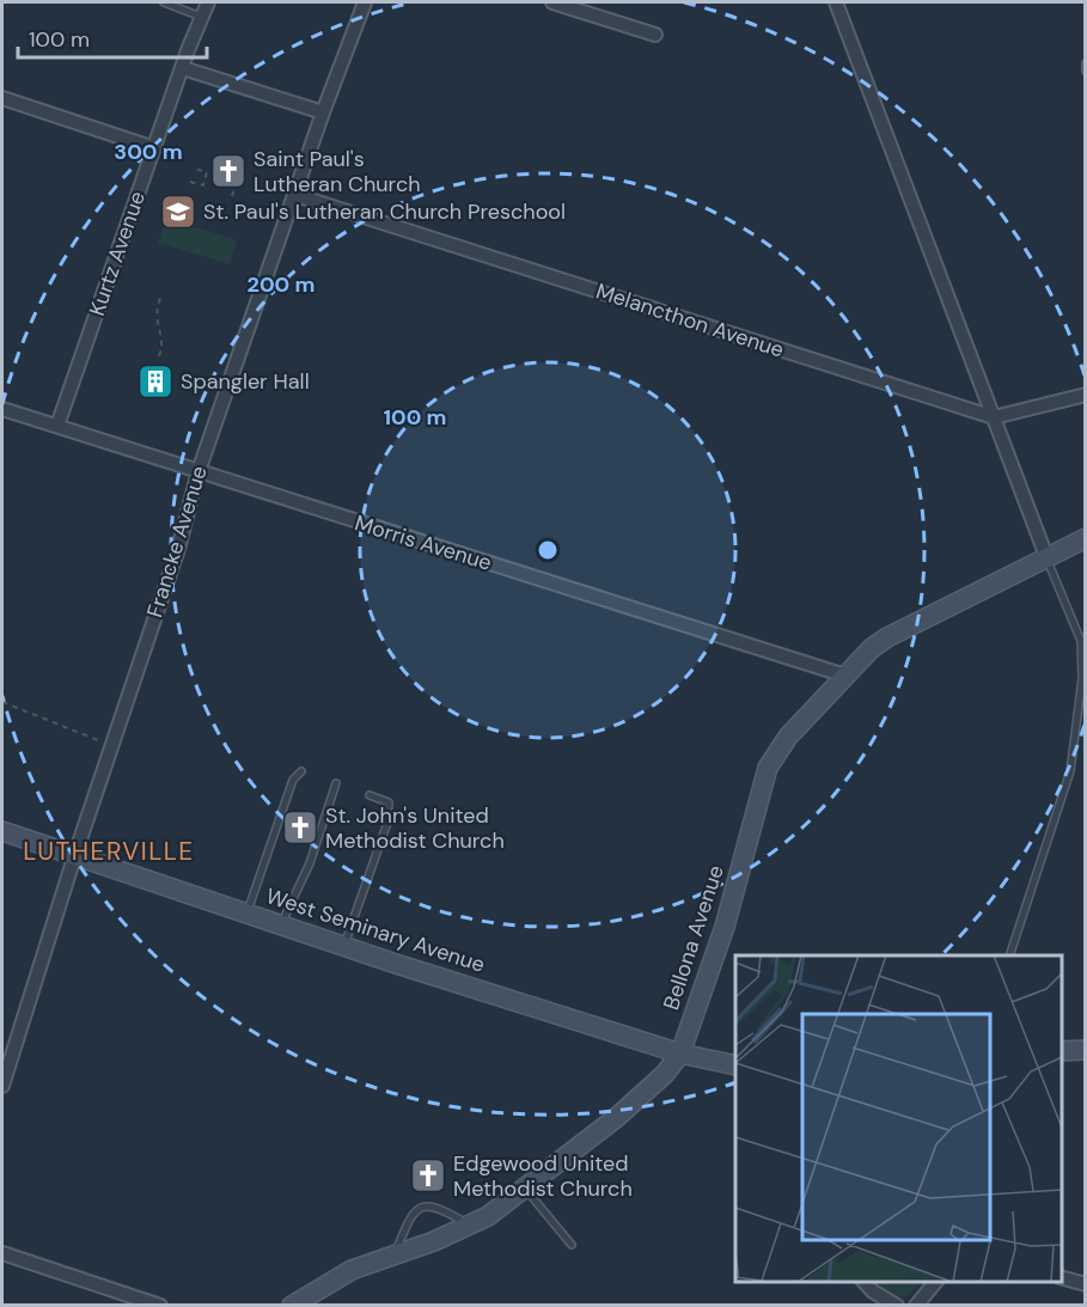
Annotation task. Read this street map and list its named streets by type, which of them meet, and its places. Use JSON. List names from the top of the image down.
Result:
{
  "streets": {
    "street": [
      "Kurtz Avenue",
      "Melancthon Avenue",
      "Francke Avenue",
      "Morris Avenue",
      "West Seminary Avenue",
      "Bellona Avenue"
    ]
  },
  "crossings": [
    ["Kurtz Avenue", "Morris Avenue"],
    ["Melancthon Avenue", "Francke Avenue"],
    ["Francke Avenue", "Morris Avenue"],
    ["Francke Avenue", "West Seminary Avenue"],
    ["Morris Avenue", "Bellona Avenue"],
    ["West Seminary Avenue", "Bellona Avenue"]
  ],
  "districts": ["LUTHERVILLE"],
  "places": {
    "church": ["Saint Paul's Lutheran Church", "St. John's United Methodist Church", "Edgewood United Methodist Church"],
    "school or university": ["St. Paul's Lutheran Church Preschool"],
    "building": ["Spangler Hall"]
  },
  "scale_bar": "100 m",
  "rings": ["300 m", "200 m", "100 m"]
}
